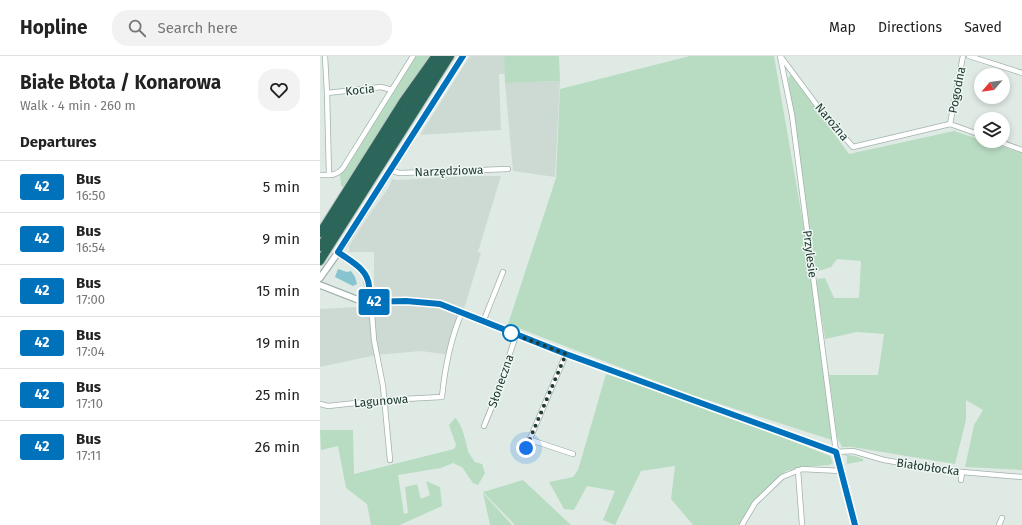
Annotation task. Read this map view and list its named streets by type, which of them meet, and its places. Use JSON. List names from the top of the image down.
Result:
{
  "streets": {
    "street": [
      "Kocia",
      "Pogodna",
      "Narożna",
      "Narzędziowa",
      "Przylesie",
      "Słoneczna",
      "Lagunowa",
      "Białobłocka"
    ]
  },
  "crossings": [
    ["Pogodna", "Narożna"],
    ["Narożna", "Przylesie"],
    ["Przylesie", "Białobłocka"]
  ],
  "lines": ["bus line 42"],
  "north": "bottom left",
  "page": {
    "header": "Hopline",
    "search": "Search here",
    "nav": ["Map", "Directions", "Saved"],
    "heading": [
      ["Białe Błota / Konarowa", "Walk · 4 min · 260 m"],
      "Departures"
    ],
    "on_map": "42",
    "list": [
      {
        "mark": "42",
        "name": "Bus",
        "note": "16:50",
        "value": "5 min"
      },
      {
        "mark": "42",
        "name": "Bus",
        "note": "16:54",
        "value": "9 min"
      },
      {
        "mark": "42",
        "name": "Bus",
        "note": "17:00",
        "value": "15 min"
      },
      {
        "mark": "42",
        "name": "Bus",
        "note": "17:04",
        "value": "19 min"
      },
      {
        "mark": "42",
        "name": "Bus",
        "note": "17:10",
        "value": "25 min"
      },
      {
        "mark": "42",
        "name": "Bus",
        "note": "17:11",
        "value": "26 min"
      }
    ]
  }
}
